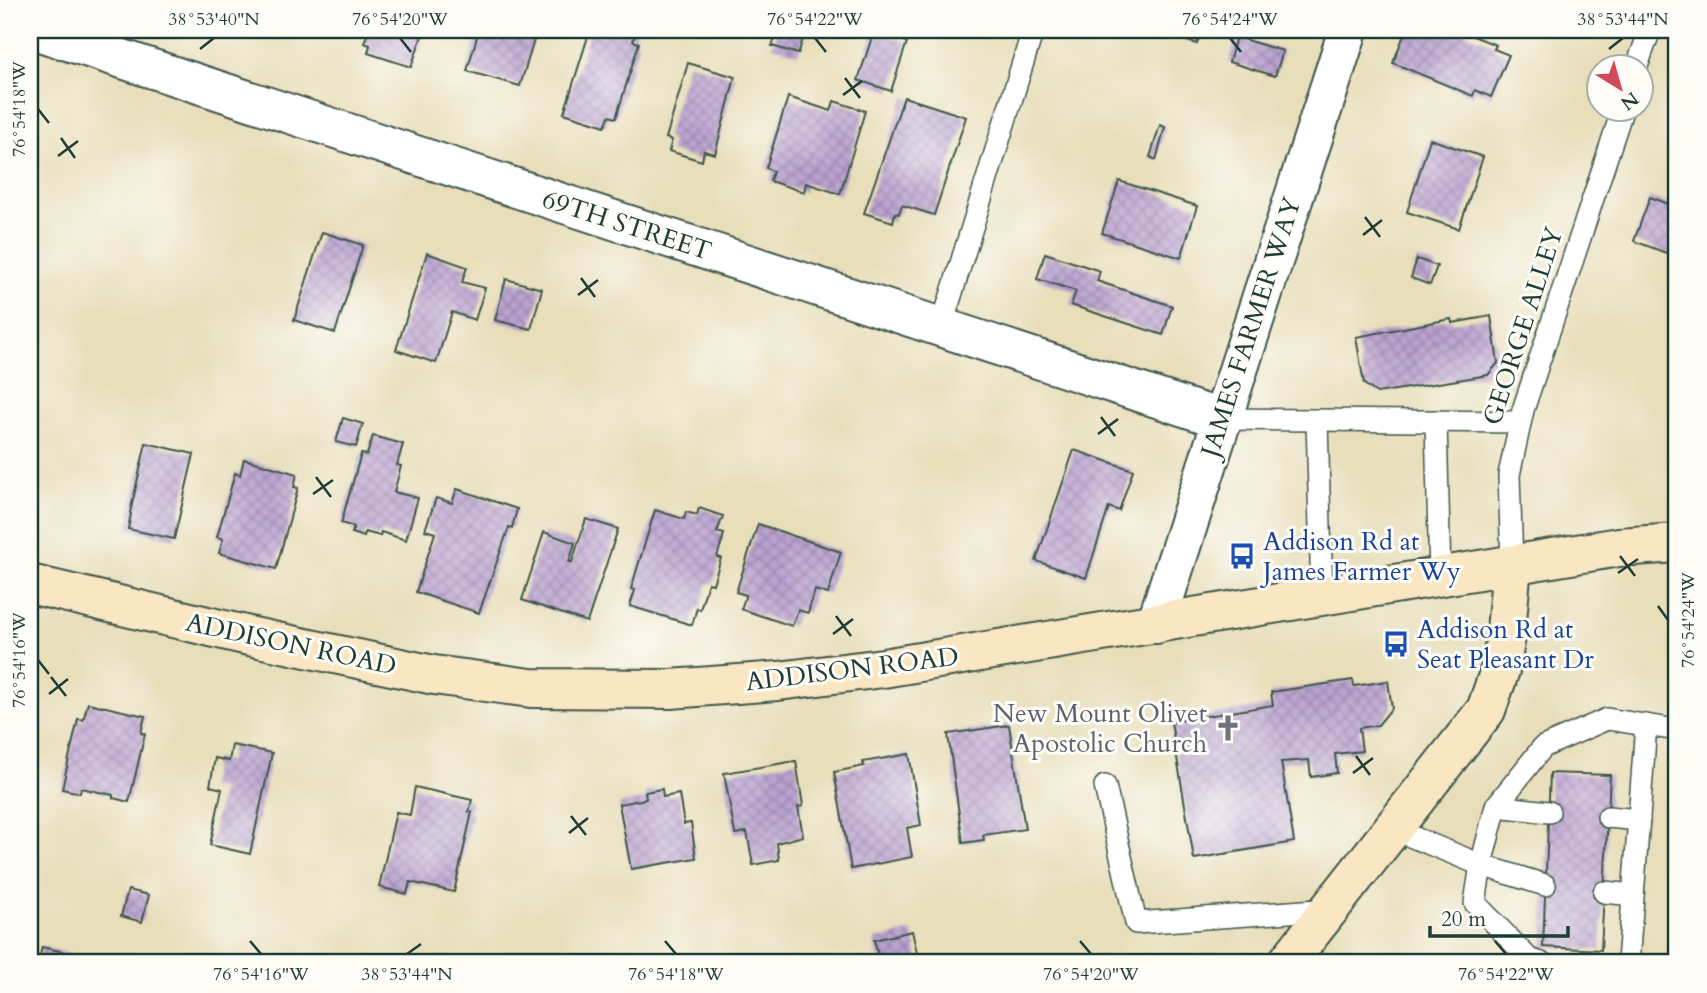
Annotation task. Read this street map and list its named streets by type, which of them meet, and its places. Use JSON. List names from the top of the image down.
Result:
{
  "streets": {
    "main road": ["ADDISON ROAD"],
    "street": ["69TH STREET", "JAMES FARMER WAY"],
    "lane": ["GEORGE ALLEY"]
  },
  "crossings": [
    ["69TH STREET", "JAMES FARMER WAY"],
    ["GEORGE ALLEY", "ADDISON ROAD"],
    ["JAMES FARMER WAY", "ADDISON ROAD"]
  ],
  "places": {
    "bus stop": ["Addison Rd at James Farmer Wy", "Addison Rd at Seat Pleasant Dr"],
    "church": ["New Mount Olivet Apostolic Church"]
  },
  "scale_bar": "20 m",
  "north": "bottom right",
  "coordinates": [
    "38°53'40\"N",
    "76°54'20\"W",
    "76°54'22\"W",
    "76°54'24\"W",
    "38°53'44\"N",
    "76°54'18\"W",
    "76°54'16\"W"
  ]
}
